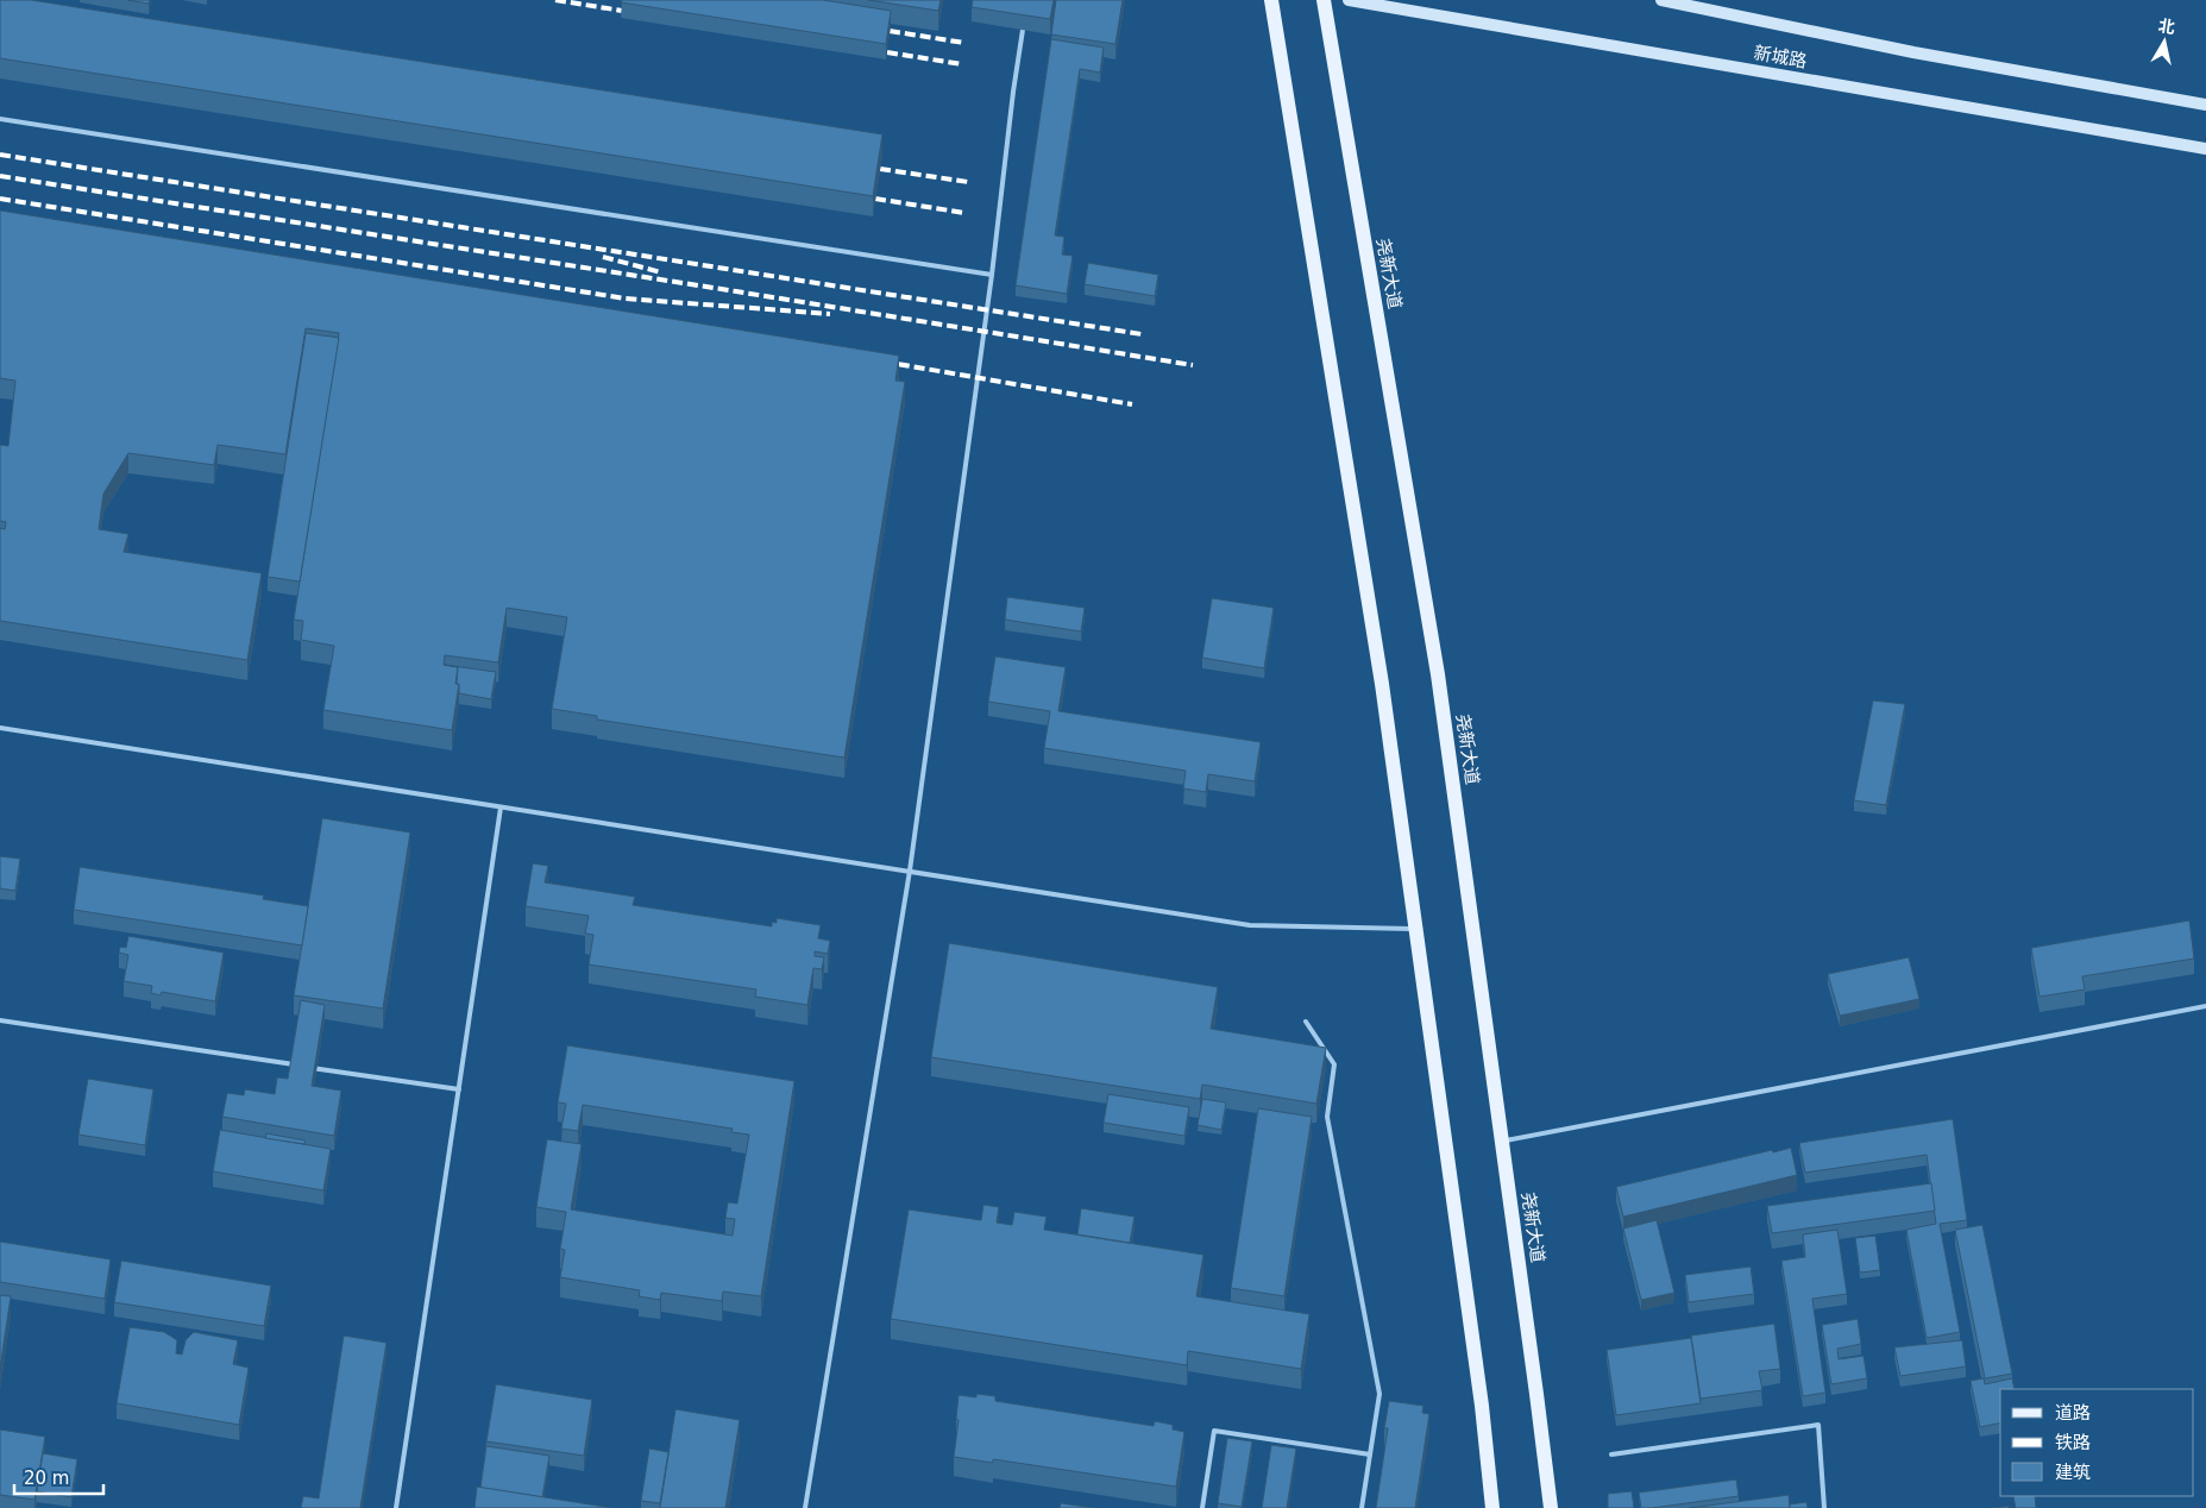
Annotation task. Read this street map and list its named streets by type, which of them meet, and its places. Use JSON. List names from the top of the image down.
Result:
{
  "streets": {
    "main road": ["新城路", "尧新大道"]
  },
  "legend": ["道路", "铁路", "建筑"],
  "scale_bar": "20 m",
  "north": "top"
}
